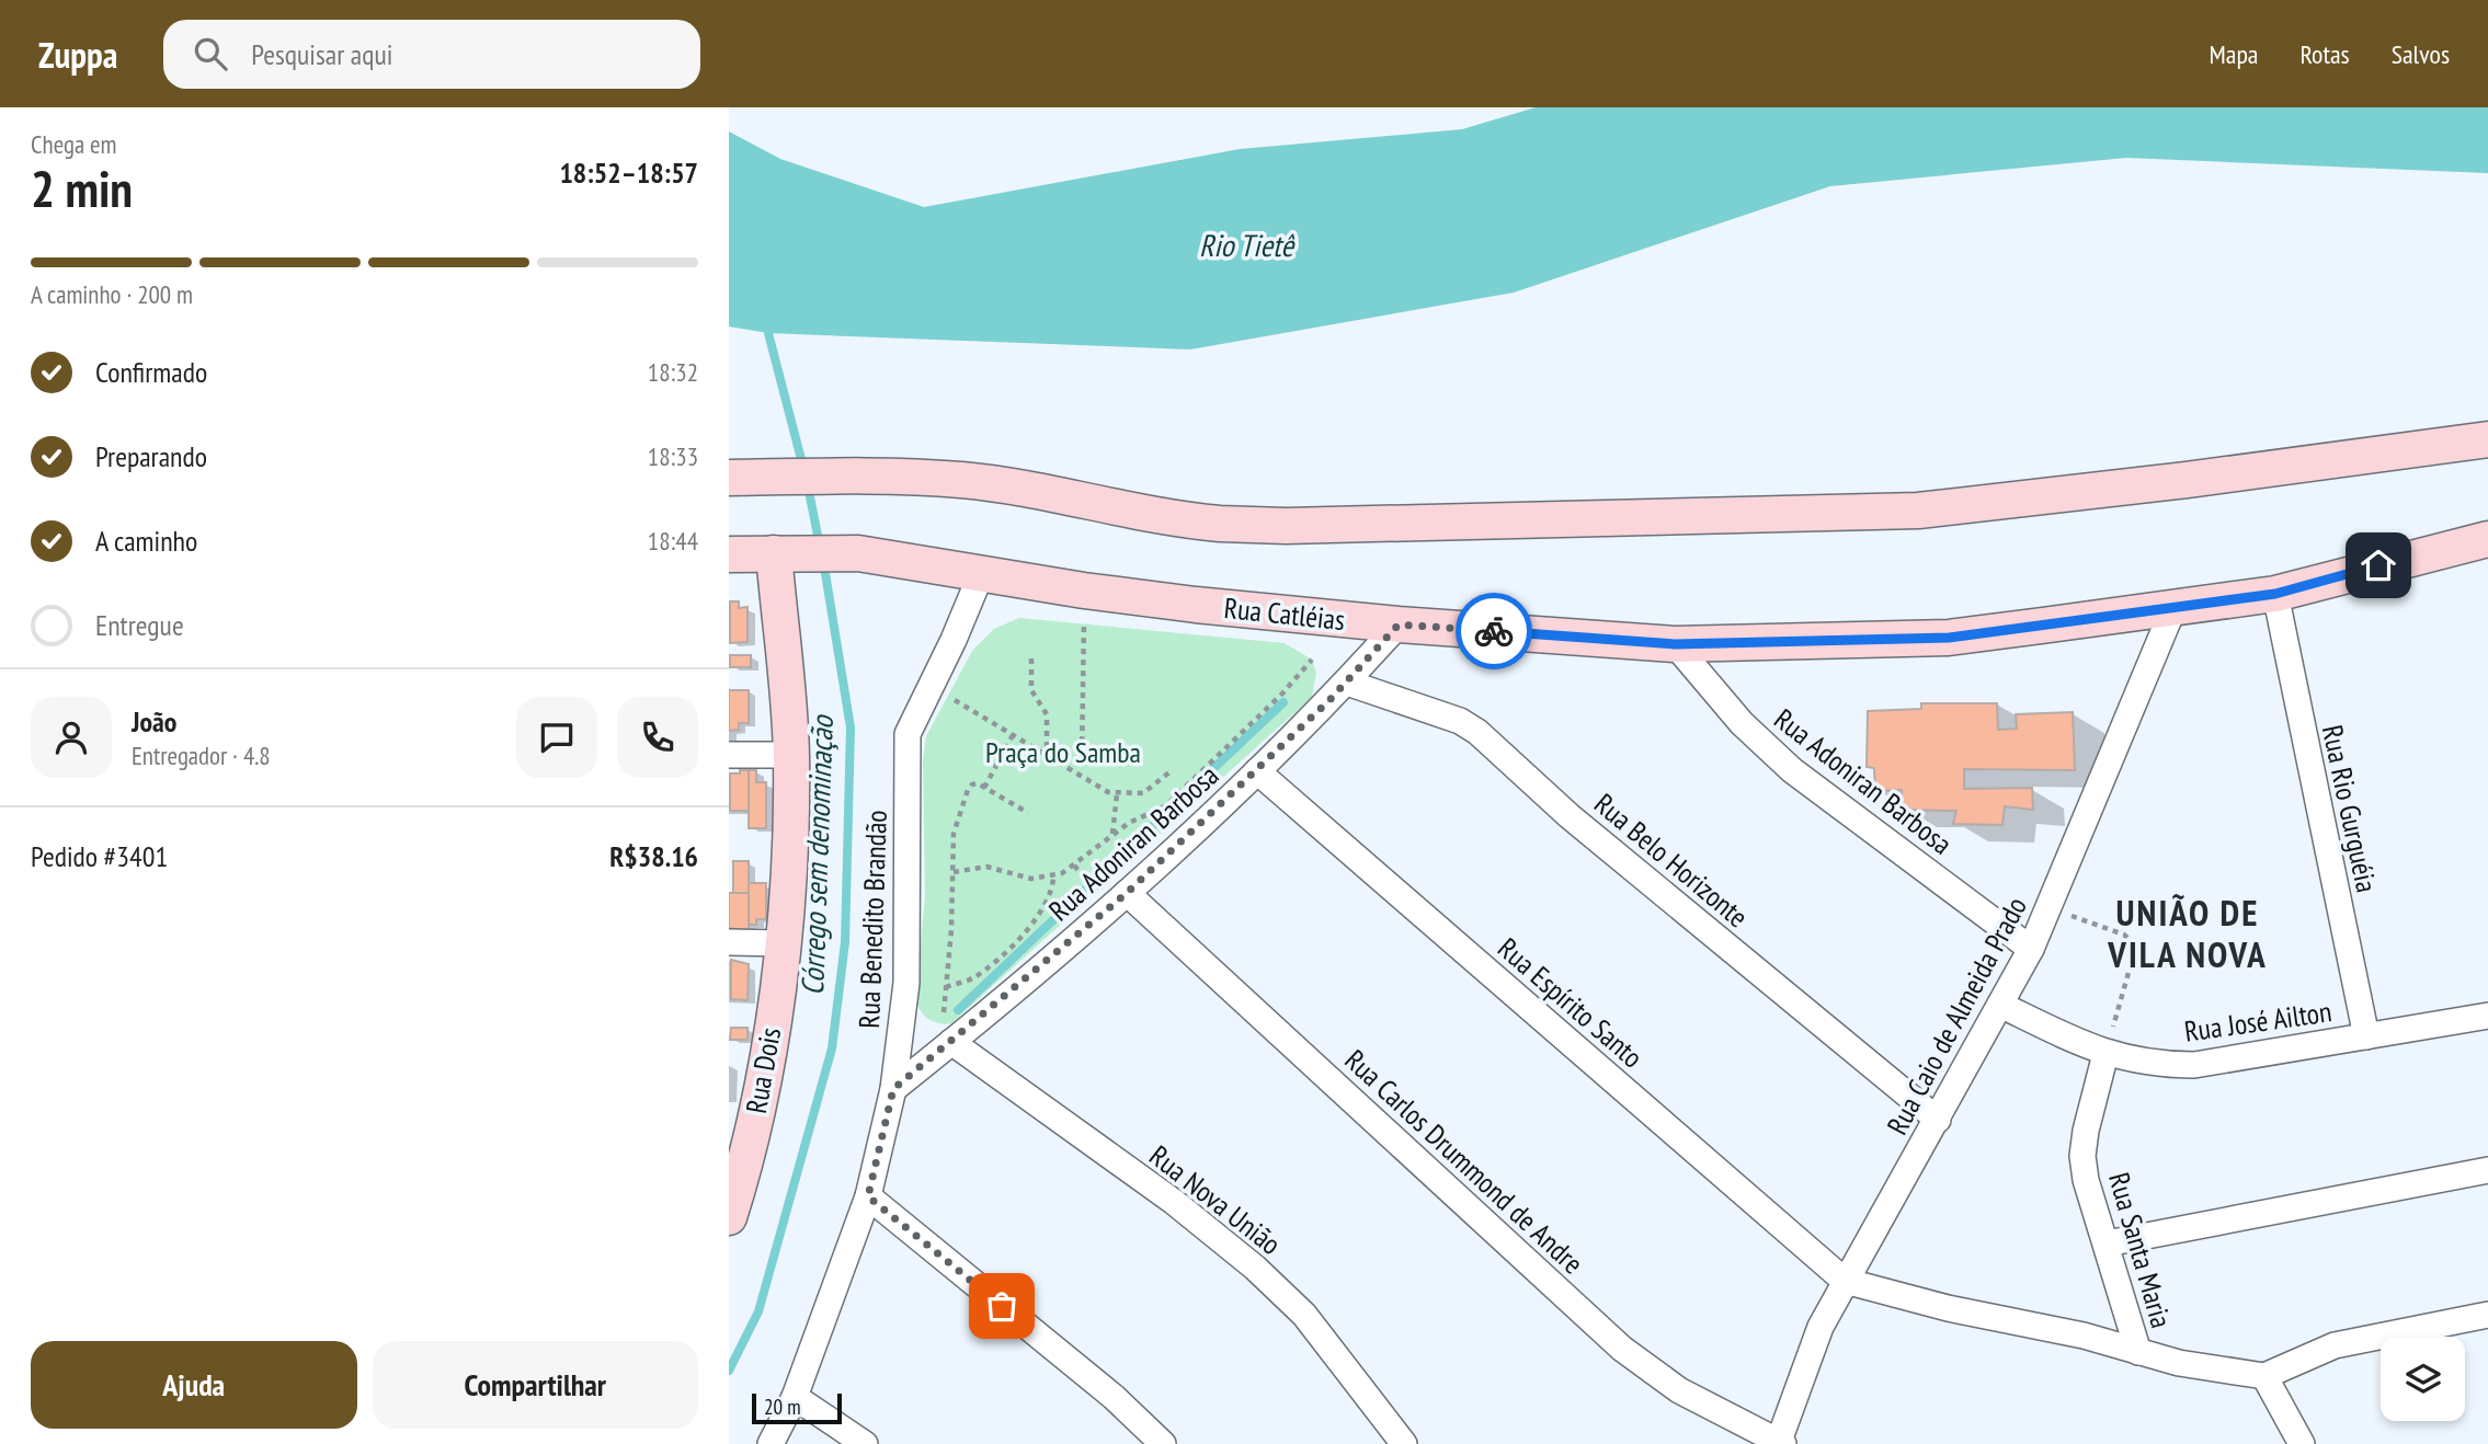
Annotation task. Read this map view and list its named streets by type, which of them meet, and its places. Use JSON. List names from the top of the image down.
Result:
{
  "streets": {
    "street": [
      "Rua Catléias",
      "Rua Adoniran Barbosa",
      "Rua Rio Gurguéia",
      "Rua Belo Horizonte",
      "Rua Benedito Brandão",
      "Rua Espírito Santo",
      "Rua Caio de Almeida Prado",
      "Rua José Ailton",
      "Rua Dois",
      "Rua Carlos Drummond de Andre",
      "Rua Nova União",
      "Rua Santa Maria"
    ]
  },
  "crossings": [
    ["Rua Catléias", "Rua Adoniran Barbosa"],
    ["Rua Catléias", "Rua Rio Gurguéia"],
    ["Rua Catléias", "Rua Benedito Brandão"],
    ["Rua Catléias", "Rua Caio de Almeida Prado"],
    ["Rua Catléias", "Rua Dois"],
    ["Rua Adoniran Barbosa", "Rua Belo Horizonte"],
    ["Rua Adoniran Barbosa", "Rua Benedito Brandão"],
    ["Rua Adoniran Barbosa", "Rua Espírito Santo"],
    ["Rua Adoniran Barbosa", "Rua Caio de Almeida Prado"],
    ["Rua Adoniran Barbosa", "Rua Carlos Drummond de Andre"],
    ["Rua Adoniran Barbosa", "Rua Nova União"],
    ["Rua Rio Gurguéia", "Rua José Ailton"],
    ["Rua Belo Horizonte", "Rua Caio de Almeida Prado"],
    ["Rua Espírito Santo", "Rua Caio de Almeida Prado"],
    ["Rua Caio de Almeida Prado", "Rua José Ailton"],
    ["Rua Caio de Almeida Prado", "Rua Carlos Drummond de Andre"],
    ["Rua José Ailton", "Rua Santa Maria"]
  ],
  "districts": ["UNIÃO DE VILA NOVA"],
  "water": ["Rio Tietê", "Córrego sem denominação"],
  "parks": ["Praça do Samba"],
  "scale_bar": "20 m",
  "page": {
    "header": "Zuppa",
    "search": "Pesquisar aqui",
    "nav": ["Mapa", "Rotas", "Salvos"],
    "heading": ["2 min", "Chega em", "18:52–18:57"],
    "panel": [
      "João",
      "Entregador · 4.8",
      "Pedido #3401",
      "R$38.16"
    ],
    "bar": "A caminho · 200 m",
    "list": [
      ["Confirmado", "18:32"],
      ["Preparando", "18:33"],
      ["A caminho", "18:44"],
      "Entregue"
    ],
    "buttons": ["Ajuda", "Compartilhar"],
    "scale": "20 m"
  }
}
